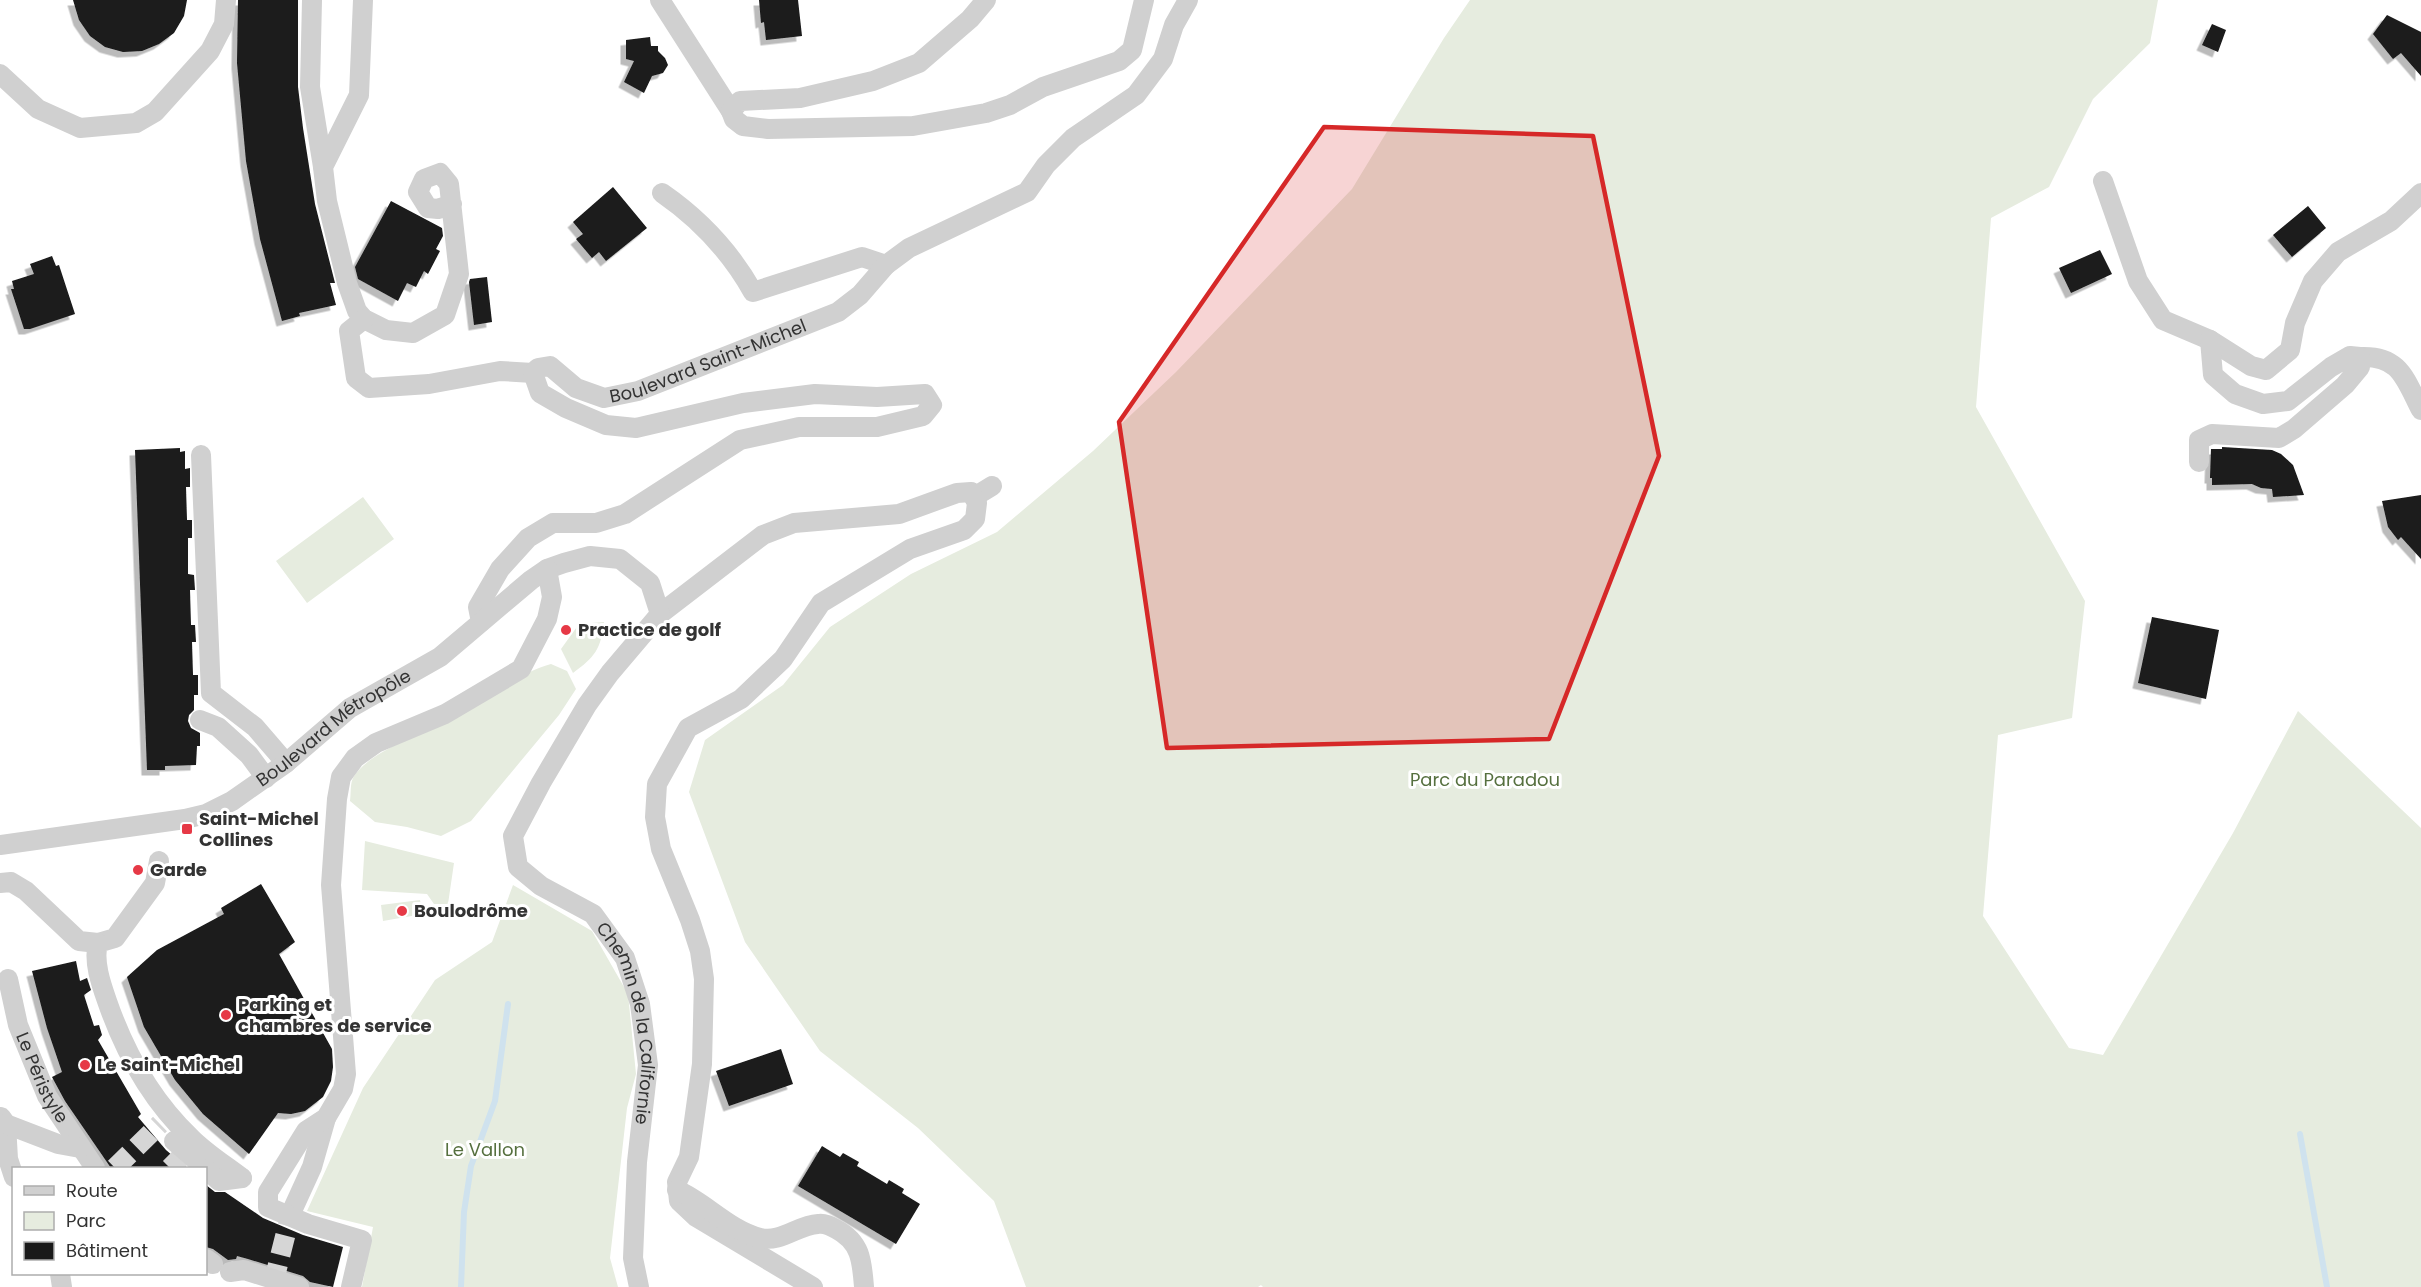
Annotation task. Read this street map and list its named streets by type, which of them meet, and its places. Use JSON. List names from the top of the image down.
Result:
{
  "streets": {
    "street": [
      "Boulevard Saint-Michel",
      "Boulevard Métropôle",
      "Chemin de la Californie",
      "Le Péristyle"
    ]
  },
  "crossings": [
    ["Boulevard Saint-Michel", "Boulevard Métropôle"]
  ],
  "parks": ["Parc du Paradou", "Le Vallon"],
  "places": {
    "other": [
      "Practice de golf",
      "Garde",
      "Boulodrôme",
      "Parking et chambres de service",
      "Le Saint-Michel"
    ],
    "transit": ["Saint-Michel Collines"]
  },
  "legend": ["Route", "Parc", "Bâtiment"]
}
